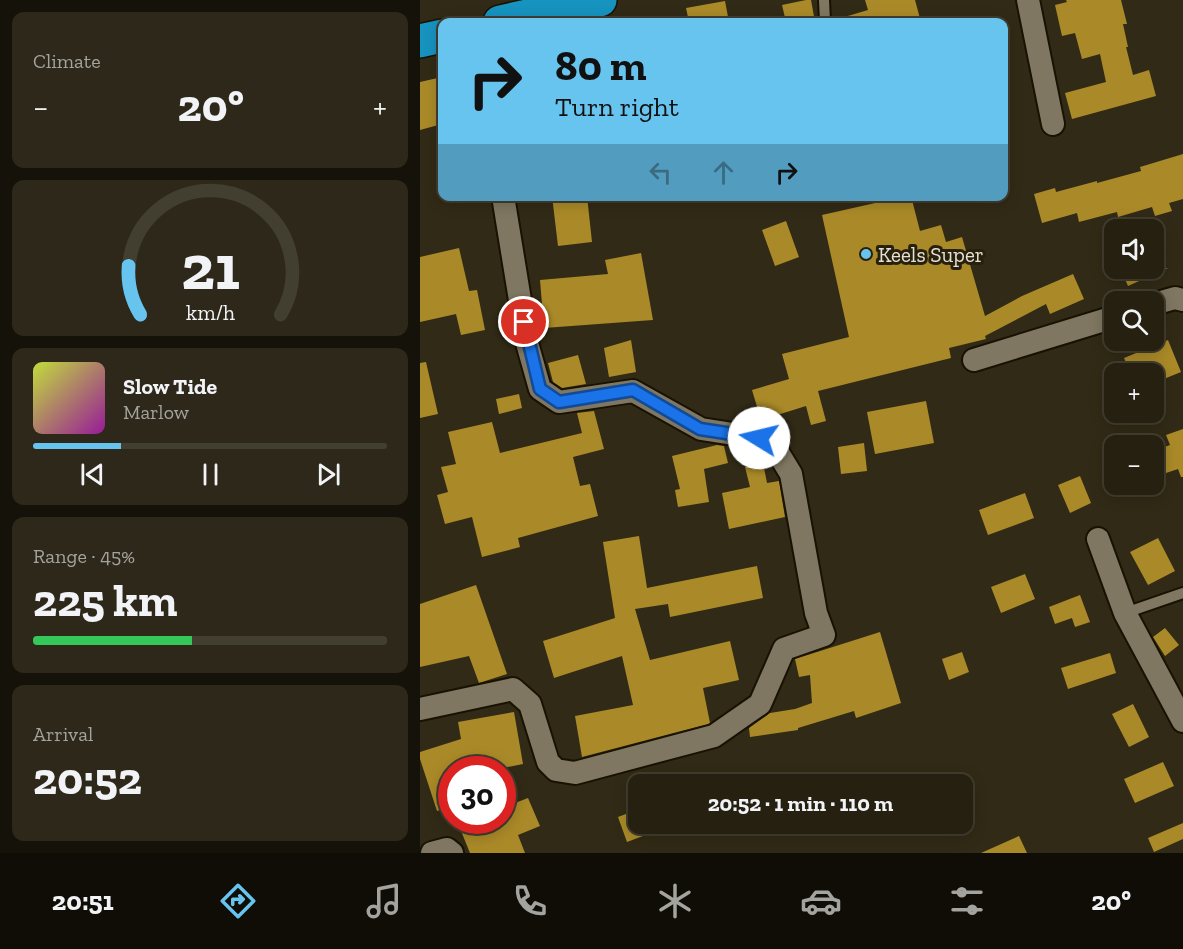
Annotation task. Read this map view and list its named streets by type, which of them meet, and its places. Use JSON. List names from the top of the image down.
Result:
{
  "places": ["Keels Super"],
  "page": {
    "tile": [
      "Climate",
      ["Range · 45%", "225 km"],
      ["Arrival", "20:52"]
    ],
    "turn": ["80 m", "Turn right"],
    "heat": ["−", "20°", "+"],
    "map_buttons": ["+", "−"],
    "song": ["Slow Tide", "Marlow"],
    "limit": "30",
    "trip": "20:52 · 1 min · 110 m",
    "tabs": ["20:51", "20°"],
    "gauge": ["21", "km/h"]
  }
}
